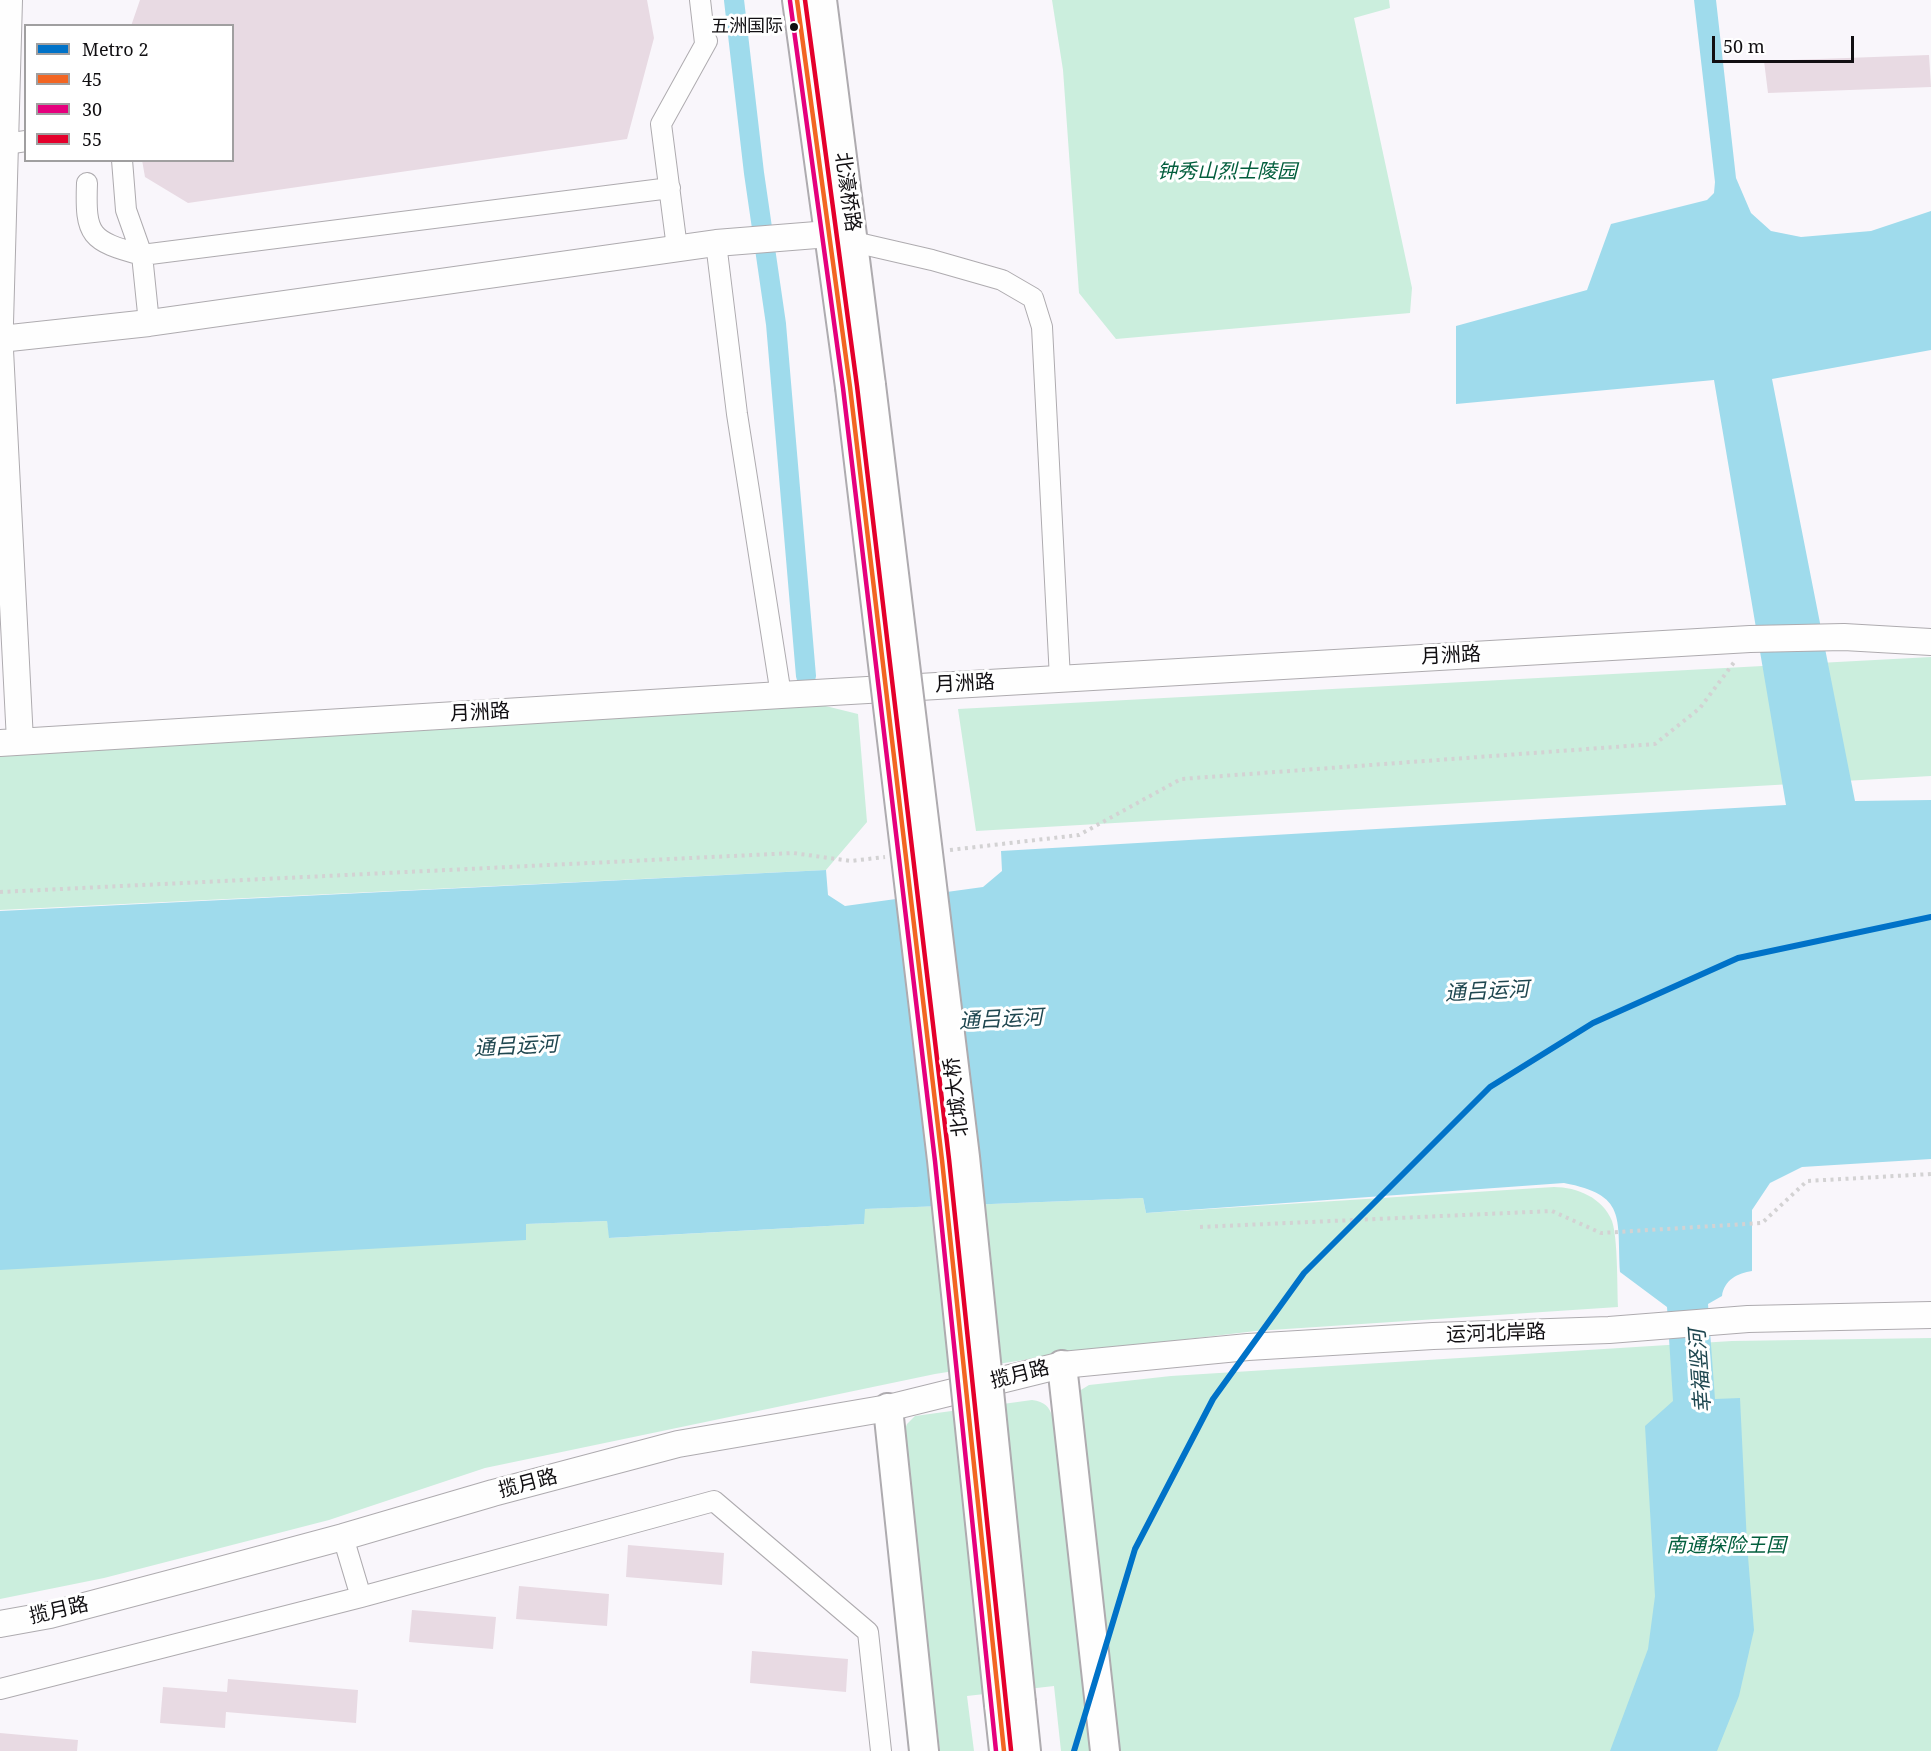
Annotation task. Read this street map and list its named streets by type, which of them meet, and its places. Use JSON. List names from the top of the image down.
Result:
{
  "streets": {
    "main road": ["北濠桥路", "北城大桥"],
    "street": ["月洲路", "运河北岸路", "揽月路"]
  },
  "crossings": [
    ["北濠桥路", "北城大桥"],
    ["运河北岸路", "揽月路"]
  ],
  "water": ["通吕运河", "幸福竖河"],
  "parks": ["钟秀山烈士陵园", "南通探险王国"],
  "places": ["五洲国际"],
  "lines": [
    "transit line 45",
    "transit line 55",
    "transit line 30",
    "metro line 2"
  ],
  "legend": [
    "Metro 2",
    "45",
    "30",
    "55"
  ],
  "scale_bar": "50 m"
}
